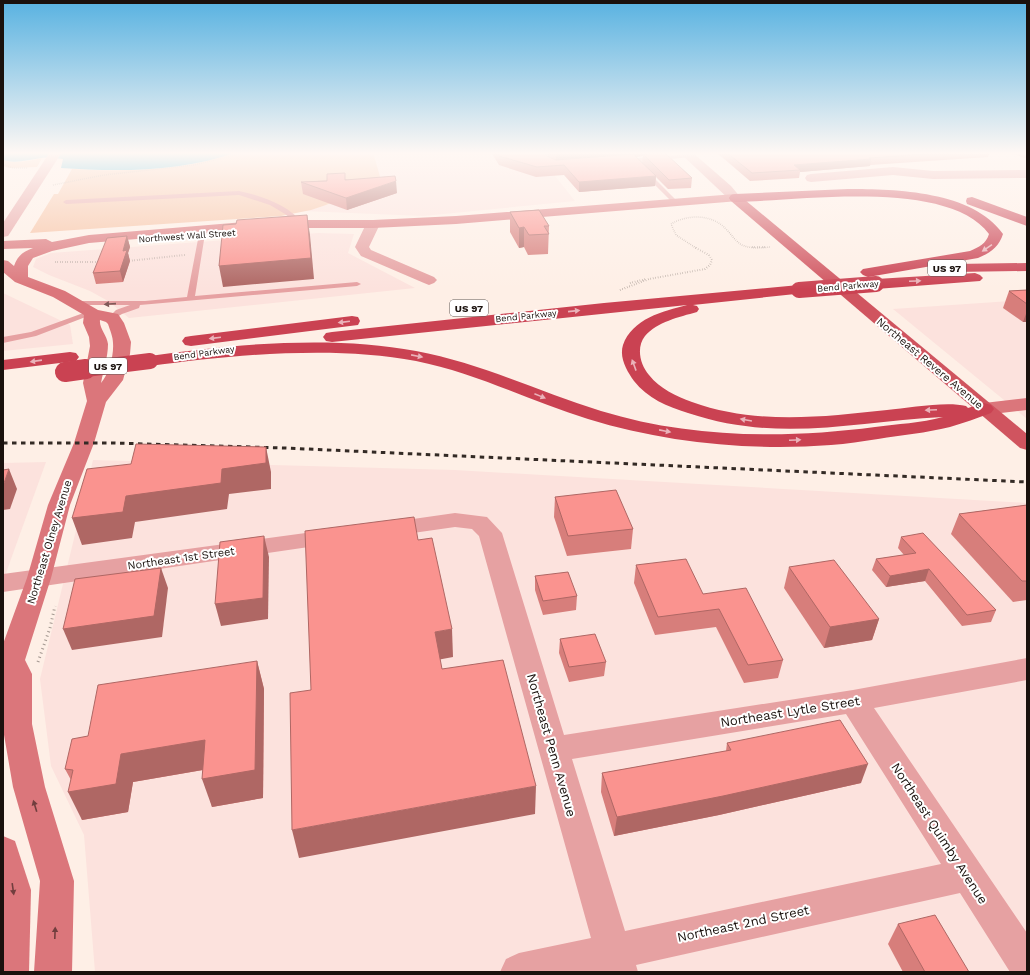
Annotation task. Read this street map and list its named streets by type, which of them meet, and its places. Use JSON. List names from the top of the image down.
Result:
{
  "streets": {
    "highway": ["US 97", "Bend Parkway"],
    "main road": ["Northwest Wall Street", "Northeast Revere Avenue", "Northeast Olney Avenue"],
    "street": [
      "Northeast 1st Street",
      "Northeast Lytle Street",
      "Northeast Penn Avenue",
      "Northeast Quimby Avenue",
      "Northeast 2nd Street"
    ]
  },
  "crossings": [
    ["Northwest Wall Street", "Northeast Revere Avenue"],
    ["Northeast Olney Avenue", "Northeast 1st Street"],
    ["Northeast 1st Street", "Northeast Penn Avenue"],
    ["Northeast Lytle Street", "Northeast Penn Avenue"],
    ["Northeast Lytle Street", "Northeast Quimby Avenue"],
    ["Northeast Penn Avenue", "Northeast 2nd Street"],
    ["Northeast Quimby Avenue", "Northeast 2nd Street"]
  ]
}
